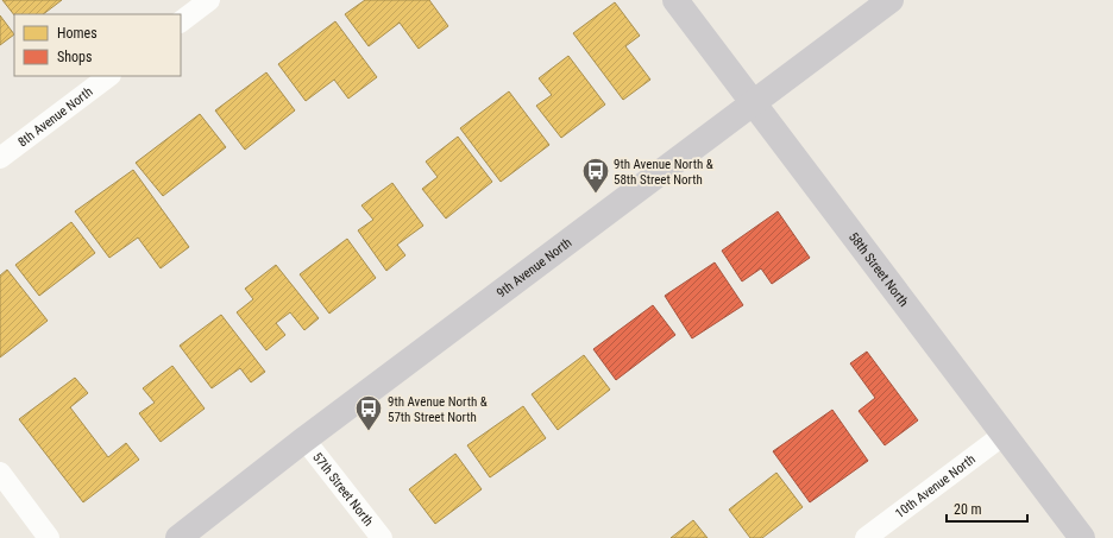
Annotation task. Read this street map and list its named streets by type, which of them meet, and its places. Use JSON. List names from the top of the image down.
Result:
{
  "streets": {
    "street": [
      "8th Avenue North",
      "9th Avenue North",
      "58th Street North",
      "10th Avenue North",
      "57th Street North"
    ]
  },
  "crossings": [
    ["9th Avenue North", "58th Street North"],
    ["9th Avenue North", "57th Street North"],
    ["58th Street North", "10th Avenue North"]
  ],
  "places": {
    "bus stop": ["9th Avenue North & 58th Street North", "9th Avenue North & 57th Street North"]
  },
  "legend": ["Homes", "Shops"],
  "scale_bar": "20 m"
}
